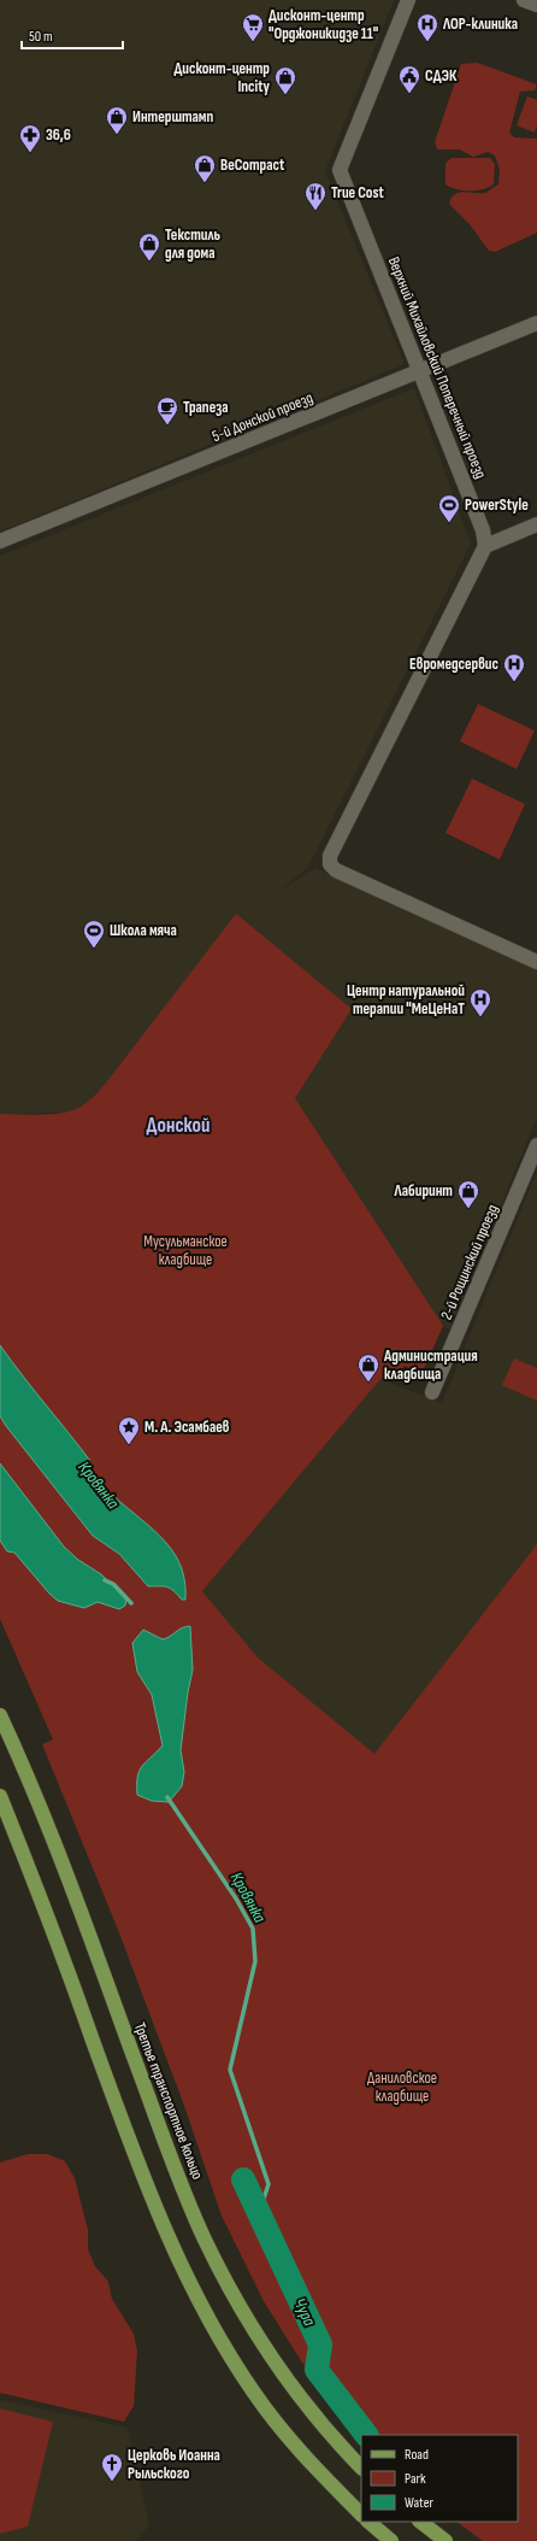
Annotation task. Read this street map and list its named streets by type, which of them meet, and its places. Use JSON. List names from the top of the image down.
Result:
{
  "streets": {
    "main road": ["Третье транспортное кольцо"],
    "street": ["Верхний Михайловский Поперечный проезд", "5-й Донской проезд", "2-й Рощинский проезд"]
  },
  "crossings": [
    ["Верхний Михайловский Поперечный проезд", "5-й Донской проезд"]
  ],
  "districts": ["Донской"],
  "water": ["Кровянка", "Чура"],
  "parks": ["Мусульманское кладбище", "Даниловское кладбище"],
  "places": {
    "supermarket": ["Дисконт-центр \"Орджоникидзе 11\""],
    "hospital": ["ЛОР-клиника", "Евромедсервис", "Центр натуральной терапии \"МеЦеНаТ"],
    "public building": ["СДЭК"],
    "shop": [
      "Дисконт-центр Incity",
      "Интерштамп",
      "BeCompact",
      "Текстиль для дома",
      "Лабиринт",
      "Администрация кладбища"
    ],
    "pharmacy": ["36,6"],
    "restaurant": ["True Cost"],
    "cafe": ["Трапеза"],
    "sports": ["PowerStyle", "Школа мяча"],
    "place": ["М. А. Эсамбаев"],
    "church": ["Церковь Иоанна Рыльского"]
  },
  "legend": ["Road", "Park", "Water"],
  "scale_bar": "50 m"
}
